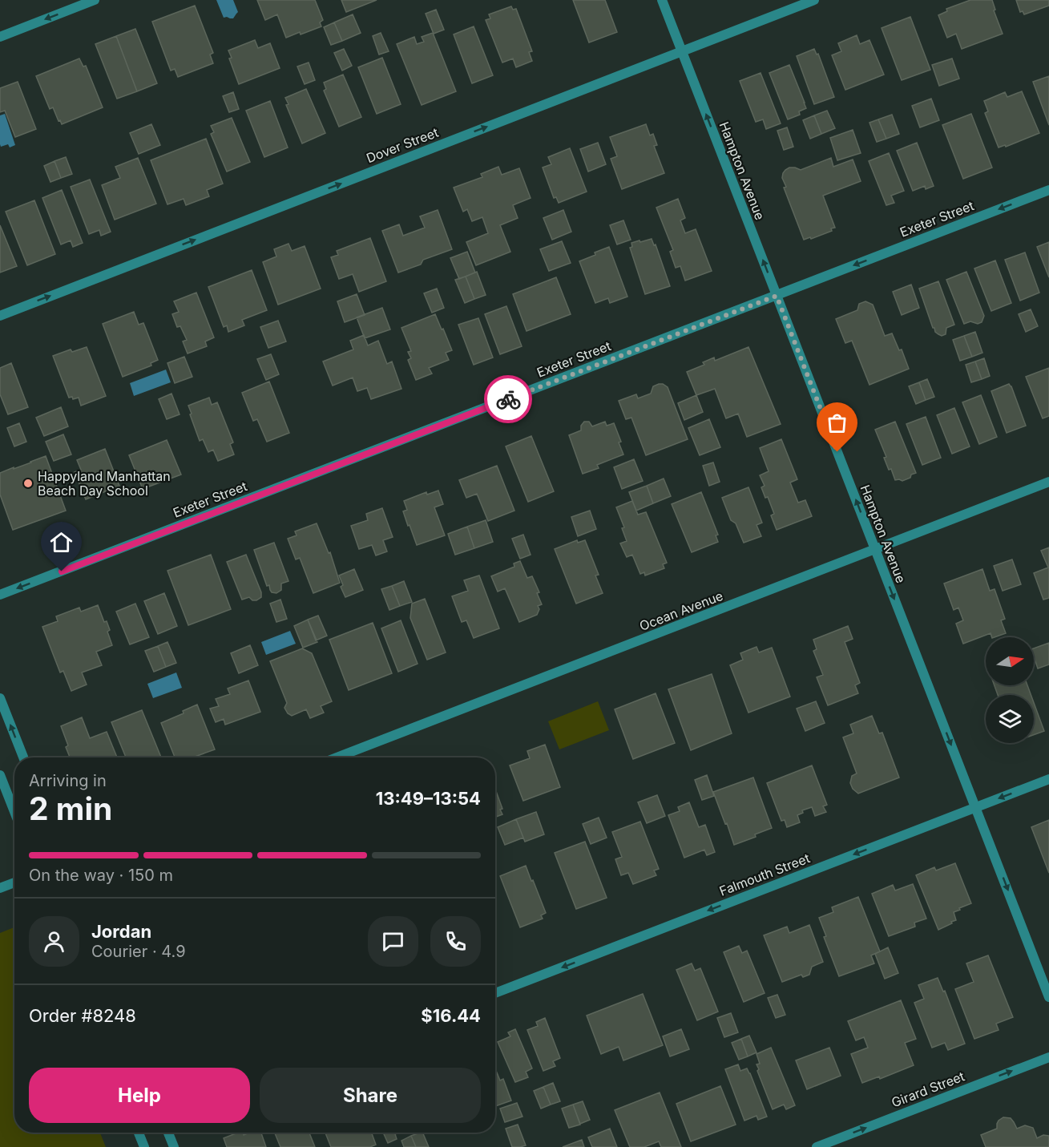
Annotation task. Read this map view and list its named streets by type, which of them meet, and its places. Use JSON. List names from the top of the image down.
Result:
{
  "streets": {
    "street": [
      "Dover Street",
      "Hampton Avenue",
      "Exeter Street",
      "Ocean Avenue",
      "Falmouth Street",
      "Girard Street"
    ]
  },
  "crossings": [
    ["Dover Street", "Hampton Avenue"],
    ["Hampton Avenue", "Exeter Street"],
    ["Hampton Avenue", "Ocean Avenue"],
    ["Hampton Avenue", "Falmouth Street"]
  ],
  "one_way": [
    "Dover Street",
    "Exeter Street",
    "Falmouth Street",
    "Girard Street"
  ],
  "places": ["Happyland Manhattan Beach Day School"],
  "north": "right",
  "page": {
    "heading": ["2 min", "Arriving in", "13:49–13:54"],
    "panel": [
      "Jordan",
      "Courier · 4.9",
      "Order #8248",
      "$16.44"
    ],
    "bar": "On the way · 150 m",
    "buttons": ["Help", "Share"]
  }
}
